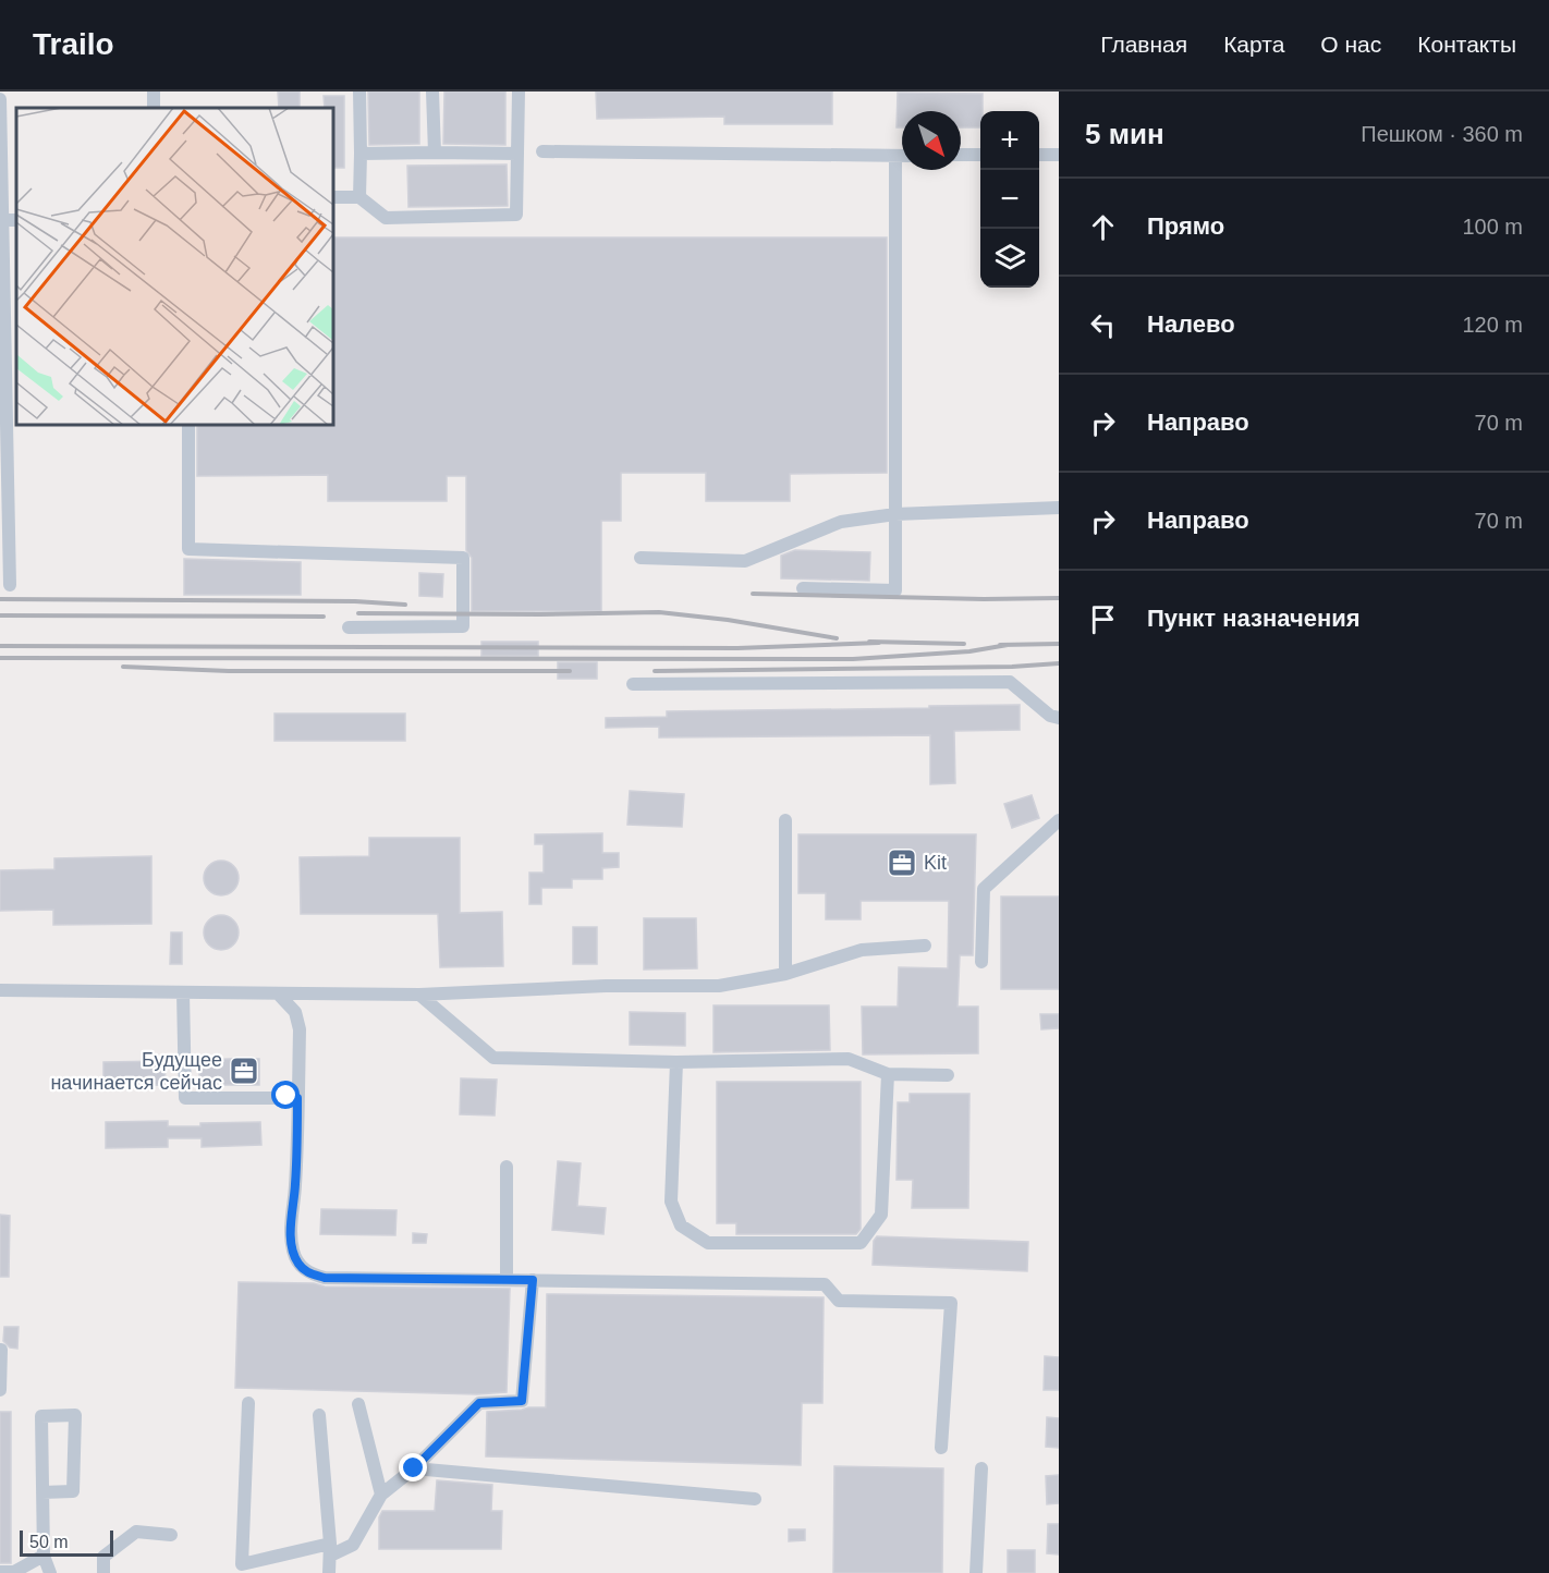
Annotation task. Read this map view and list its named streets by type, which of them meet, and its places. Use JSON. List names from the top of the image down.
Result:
{
  "places": {
    "office": ["Kit", "Будущее начинается сейчас"]
  },
  "scale_bar": "50 m",
  "north": "bottom right",
  "page": {
    "header": "Trailo",
    "nav": [
      "Главная",
      "Карта",
      "О нас",
      "Контакты"
    ],
    "heading": ["5 мин", "Пешком · 360 m"],
    "map_buttons": ["+", "−"],
    "list": [
      ["Прямо", "100 m"],
      ["Налево", "120 m"],
      ["Направо", "70 m"],
      ["Направо", "70 m"],
      "Пункт назначения"
    ],
    "scale": "50 m"
  }
}
